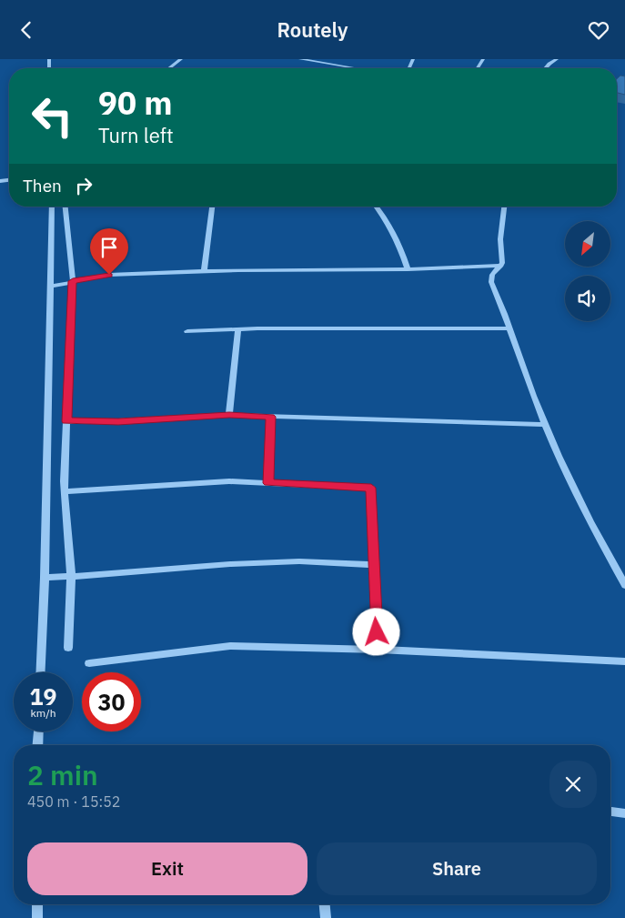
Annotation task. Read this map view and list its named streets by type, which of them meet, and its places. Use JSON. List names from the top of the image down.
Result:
{
  "north": "bottom left",
  "page": {
    "header": "Routely",
    "turn": ["90 m", "Turn left"],
    "then": "Then",
    "speed": "19 km/h",
    "limit": "30",
    "heading": ["2 min", "450 m · 15:52"],
    "buttons": ["Exit", "Share"]
  }
}
